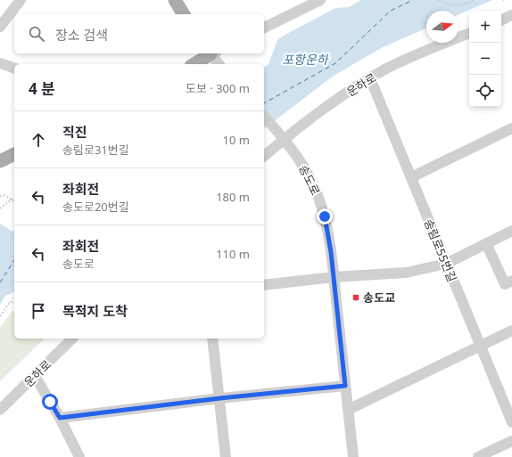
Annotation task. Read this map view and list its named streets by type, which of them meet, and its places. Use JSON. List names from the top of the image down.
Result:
{
  "streets": {
    "street": ["운하로", "송도로", "송림로55번길"]
  },
  "crossings": [
    ["운하로", "송도로"],
    ["운하로", "송림로55번길"]
  ],
  "water": ["포항운하"],
  "places": {
    "transit": ["송도교"]
  },
  "north": "right",
  "page": {
    "map_buttons": ["+", "−"],
    "search": "장소 검색",
    "heading": ["4 분", "도보 · 300 m"],
    "list": [
      ["직진", "송림로31번길", "10 m"],
      ["좌회전", "송도로20번길", "180 m"],
      ["좌회전", "송도로", "110 m"],
      "목적지 도착"
    ]
  }
}
